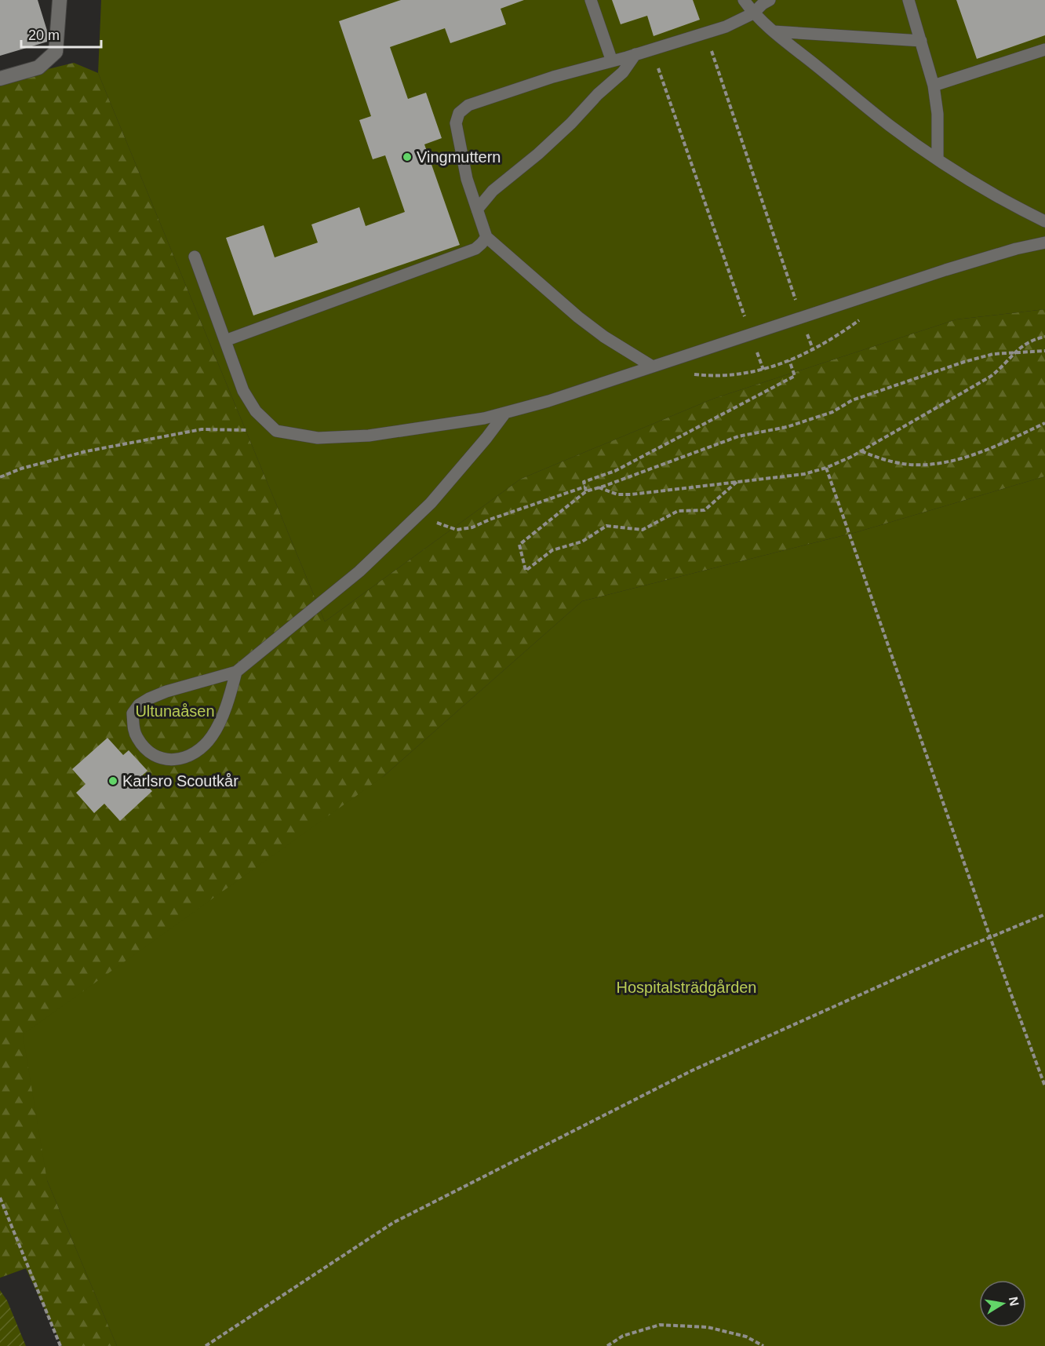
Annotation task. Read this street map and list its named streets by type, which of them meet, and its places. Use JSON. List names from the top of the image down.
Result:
{
  "parks": ["Ultunaåsen", "Hospitalsträdgården"],
  "places": ["Vingmuttern", "Karlsro Scoutkår"],
  "scale_bar": "20 m",
  "north": "right"
}
